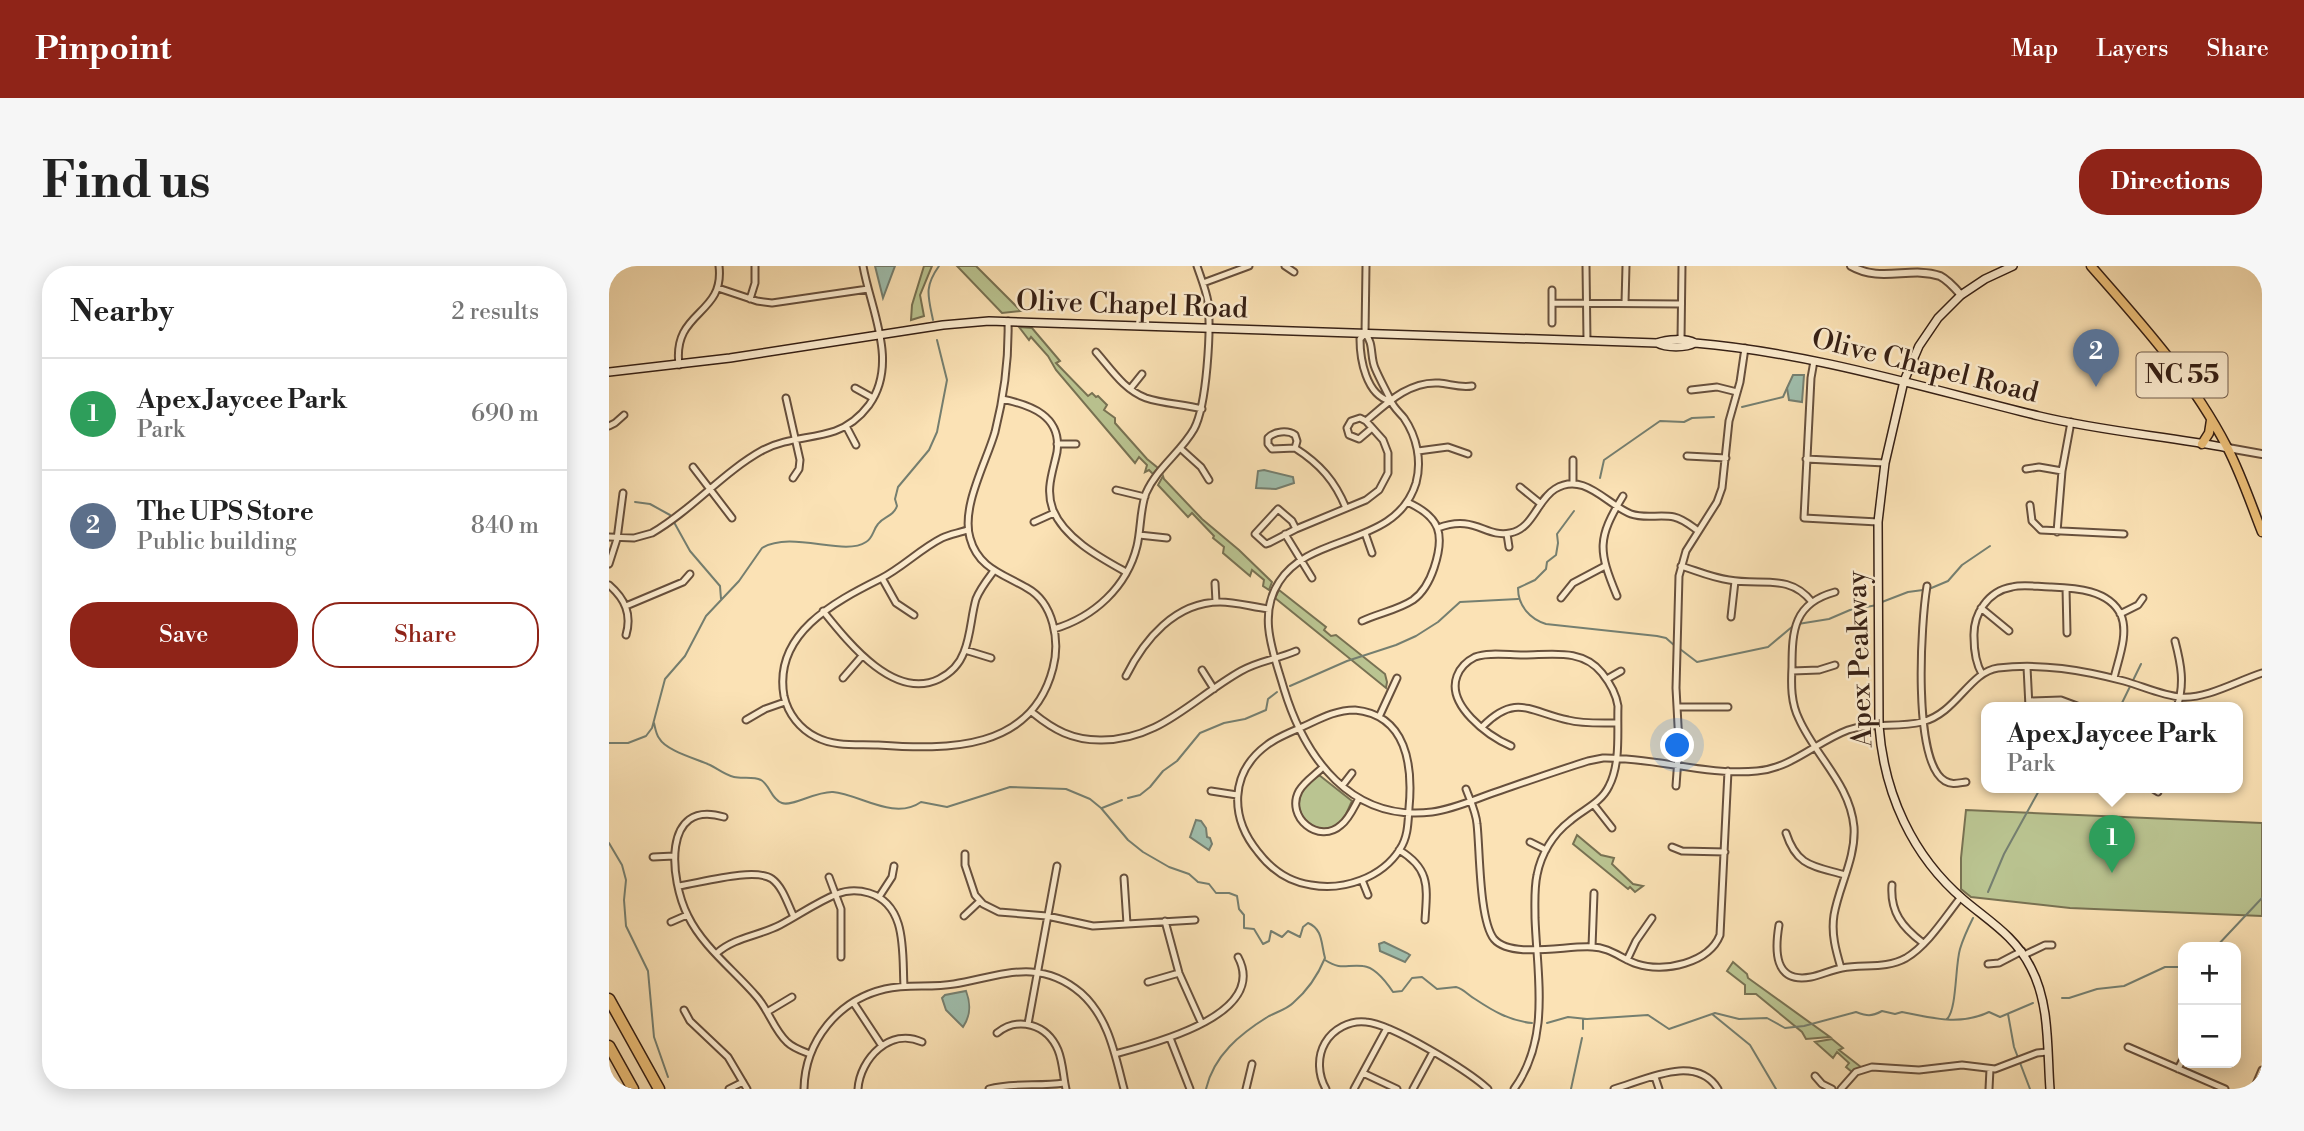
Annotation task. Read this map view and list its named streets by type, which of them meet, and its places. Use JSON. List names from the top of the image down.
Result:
{
  "streets": {
    "main road": ["Olive Chapel Road", "NC 55", "Apex Peakway"]
  },
  "crossings": [
    ["Olive Chapel Road", "NC 55"],
    ["Olive Chapel Road", "Apex Peakway"]
  ],
  "page": {
    "header": "Pinpoint",
    "nav": ["Map", "Layers", "Share"],
    "buttons": [
      "Directions",
      ["Save", "Share"]
    ],
    "title": "Find us",
    "heading": ["Nearby", "2 results"],
    "pins": ["2", "1"],
    "list": [
      {
        "mark": "1",
        "name": "Apex Jaycee Park",
        "note": "Park",
        "value": "690 m"
      },
      {
        "mark": "2",
        "name": "The UPS Store",
        "note": "Public building",
        "value": "840 m"
      }
    ],
    "popup": ["Apex Jaycee Park", "Park"],
    "map_buttons": ["+", "−"]
  }
}
